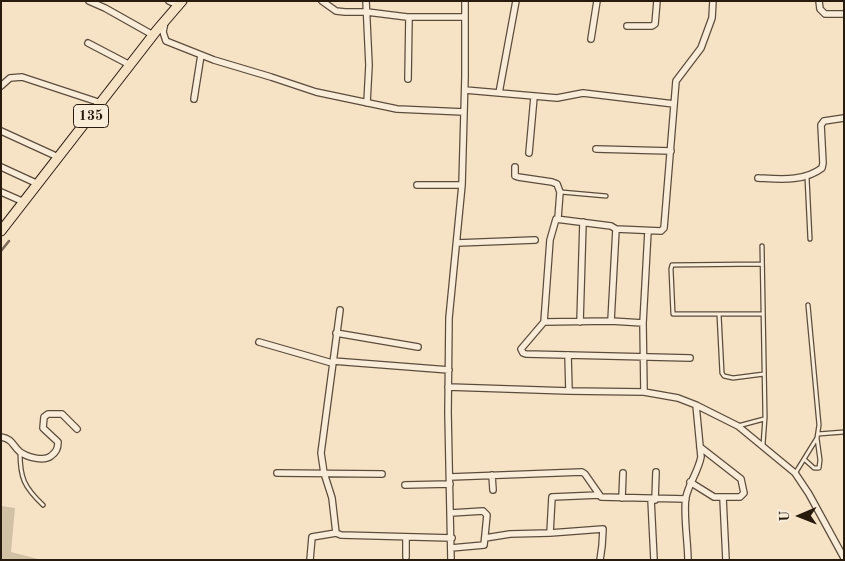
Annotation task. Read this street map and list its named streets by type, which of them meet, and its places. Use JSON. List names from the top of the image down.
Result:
{
  "streets": {
    "main road": ["135"]
  },
  "north": "left"
}
